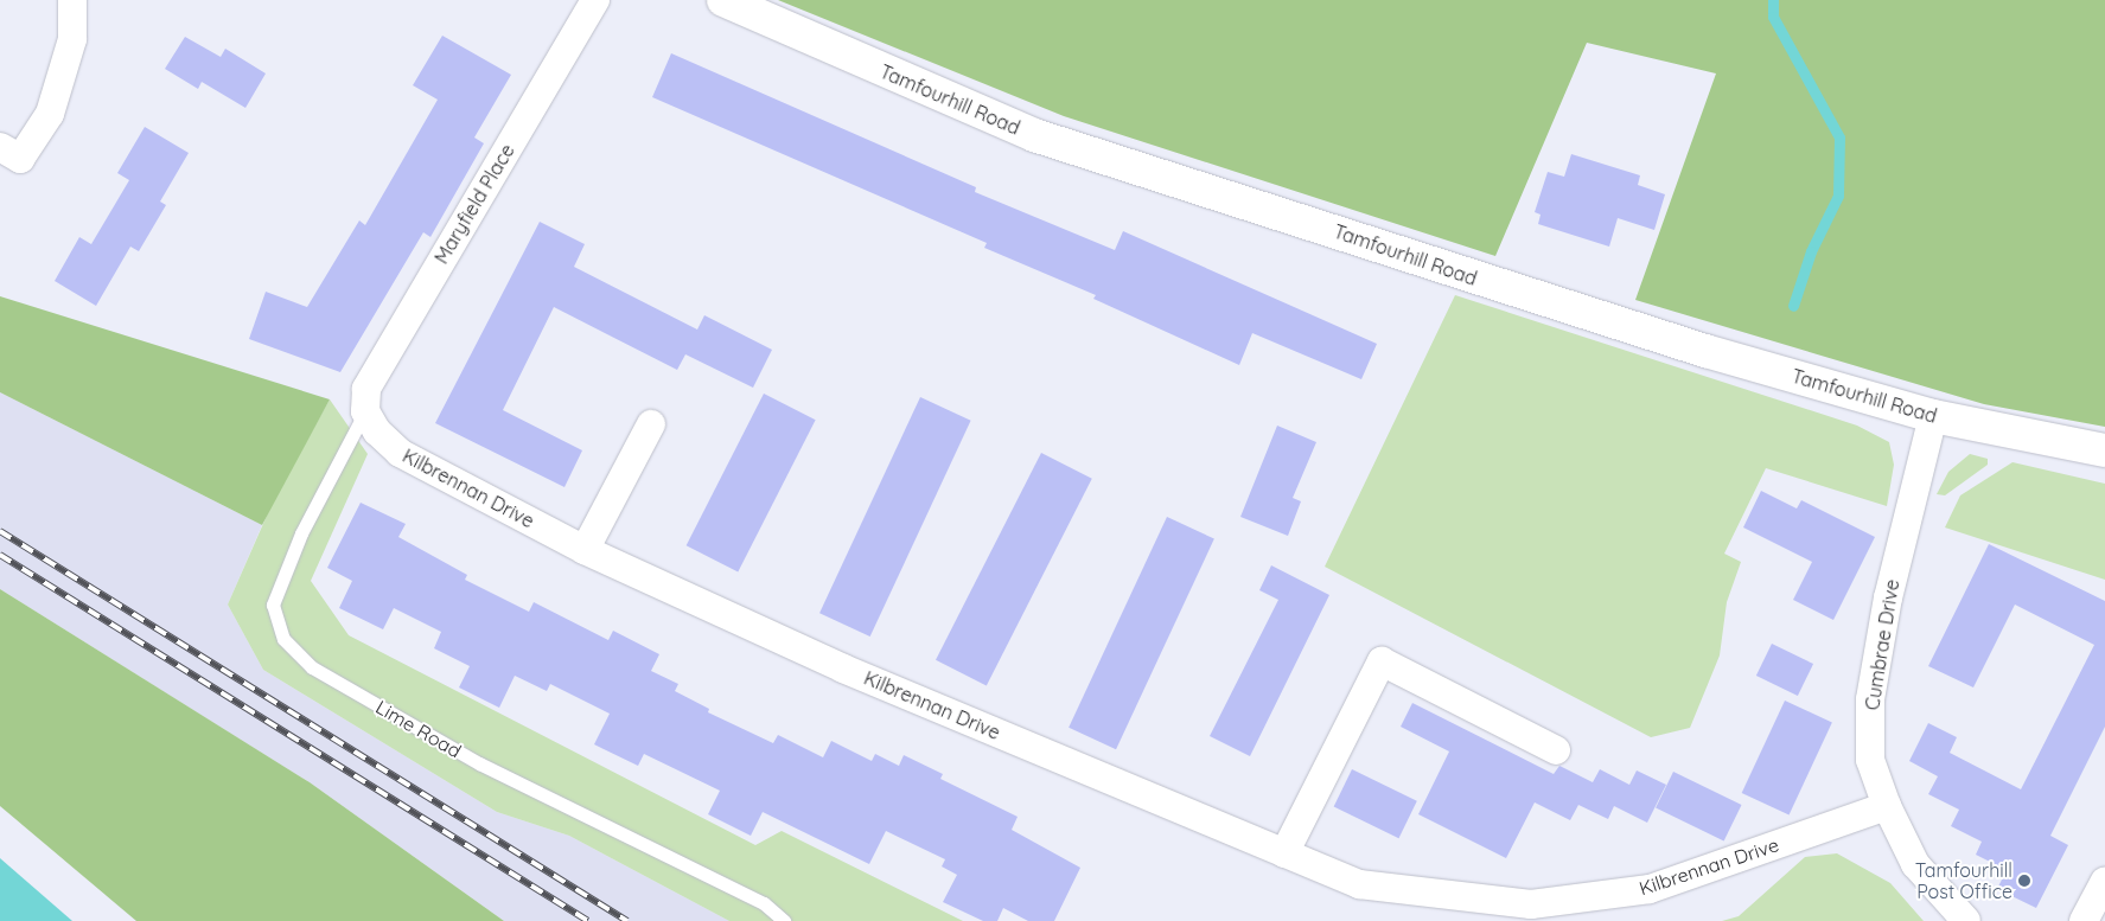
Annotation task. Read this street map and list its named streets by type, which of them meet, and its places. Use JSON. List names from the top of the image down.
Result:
{
  "streets": {
    "main road": ["Tamfourhill Road"],
    "street": ["Maryfield Place", "Kilbrennan Drive", "Cumbrae Drive"],
    "lane": ["Lime Road"]
  },
  "crossings": [
    ["Tamfourhill Road", "Cumbrae Drive"],
    ["Maryfield Place", "Kilbrennan Drive"],
    ["Maryfield Place", "Lime Road"],
    ["Kilbrennan Drive", "Cumbrae Drive"],
    ["Kilbrennan Drive", "Lime Road"]
  ],
  "places": ["Tamfourhill Post Office"]
}
